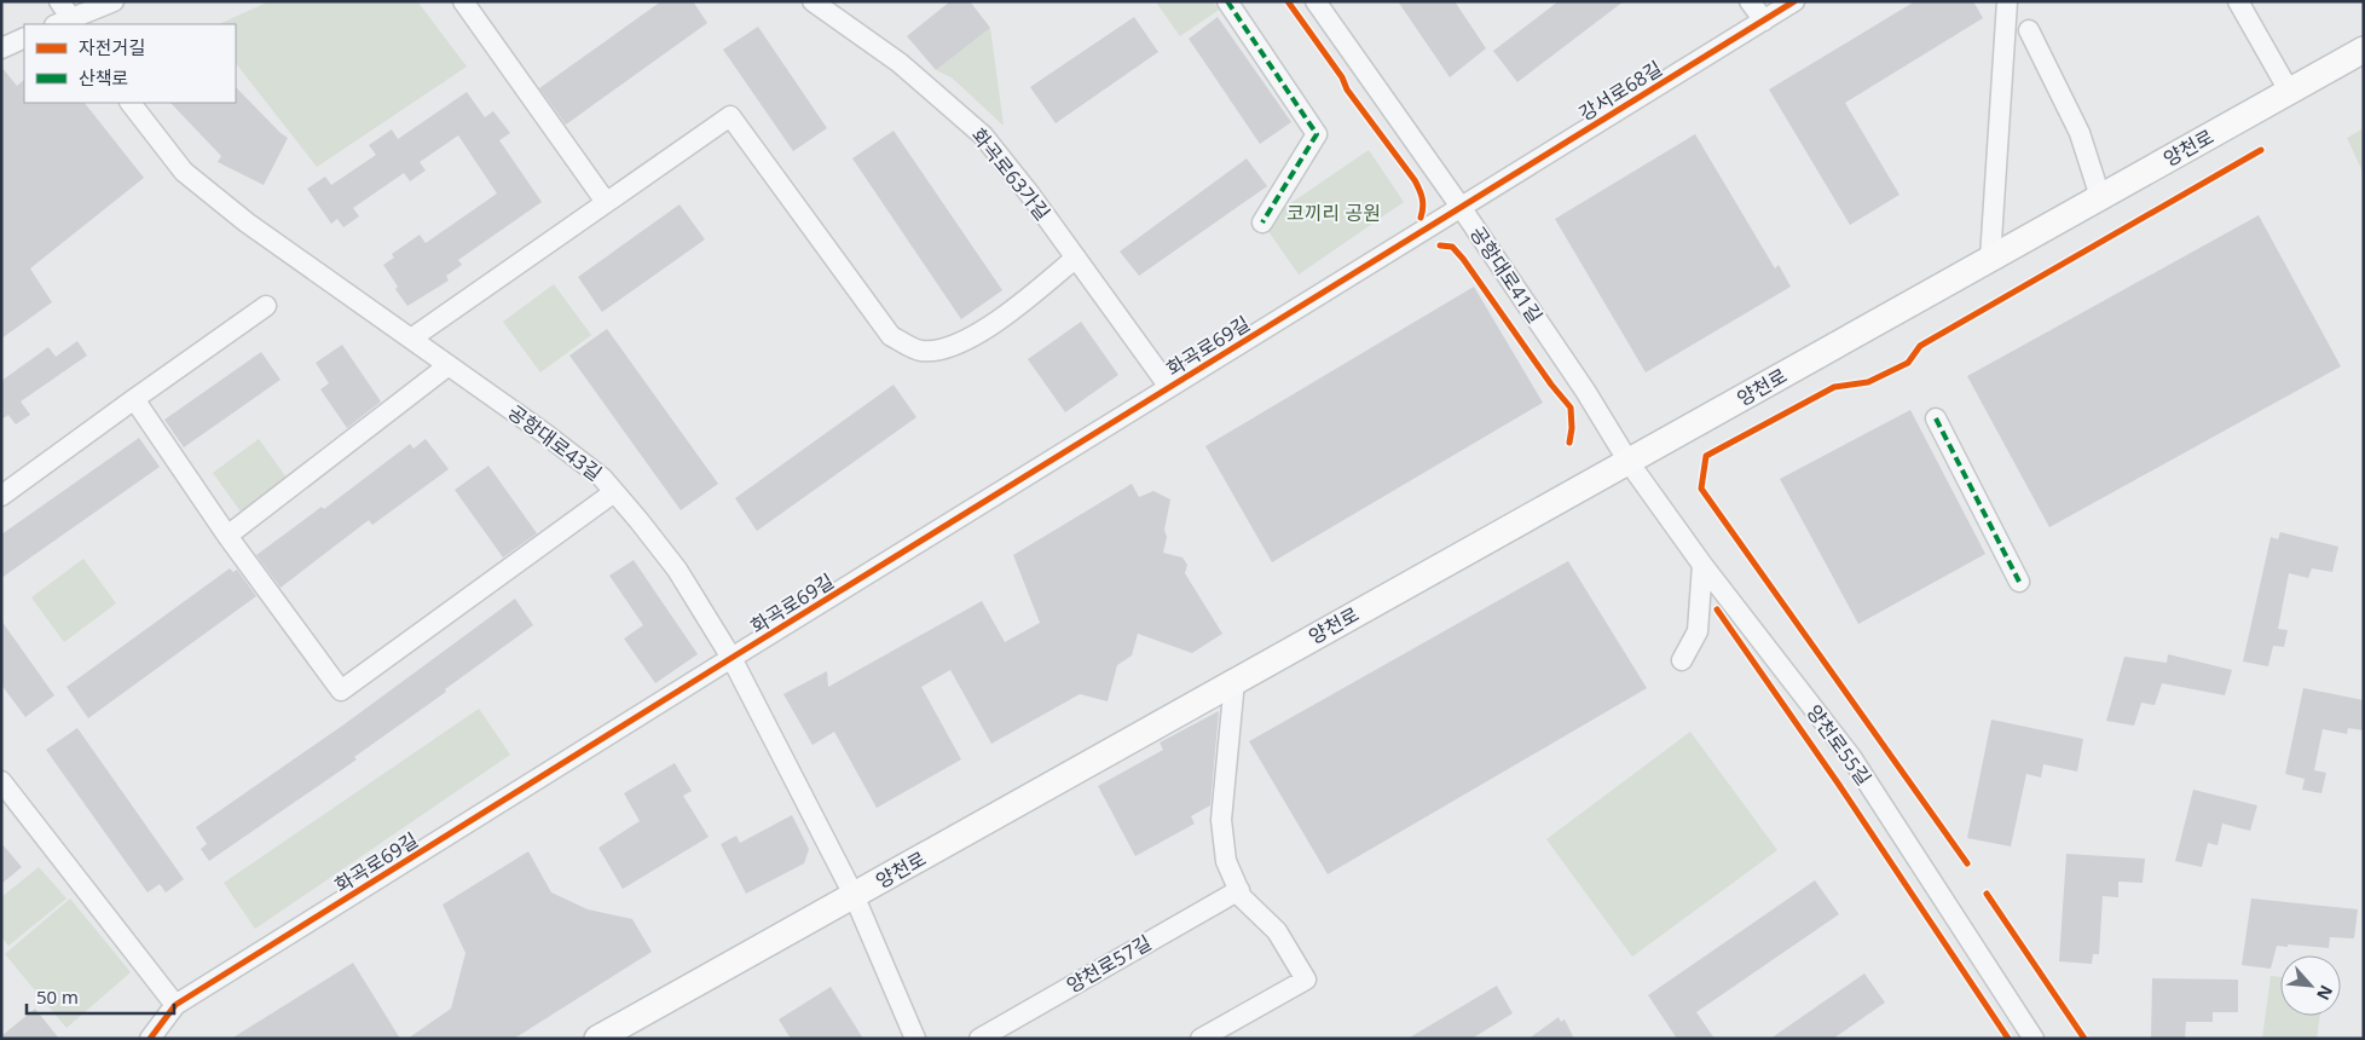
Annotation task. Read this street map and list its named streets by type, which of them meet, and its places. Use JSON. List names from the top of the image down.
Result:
{
  "streets": {
    "main road": ["양천로"],
    "street": [
      "강서로68길",
      "화곡로63가길",
      "공항대로41길",
      "화곡로69길",
      "공항대로43길",
      "양천로55길",
      "양천로57길"
    ]
  },
  "crossings": [
    ["강서로68길", "공항대로41길"],
    ["강서로68길", "화곡로69길"],
    ["양천로", "공항대로41길"],
    ["양천로", "공항대로43길"],
    ["양천로", "양천로55길"],
    ["화곡로63가길", "화곡로69길"],
    ["공항대로41길", "화곡로69길"],
    ["공항대로41길", "양천로55길"],
    ["화곡로69길", "공항대로43길"]
  ],
  "parks": ["코끼리 공원"],
  "legend": ["자전거길", "산책로"],
  "scale_bar": "50 m",
  "north": "bottom right"
}
